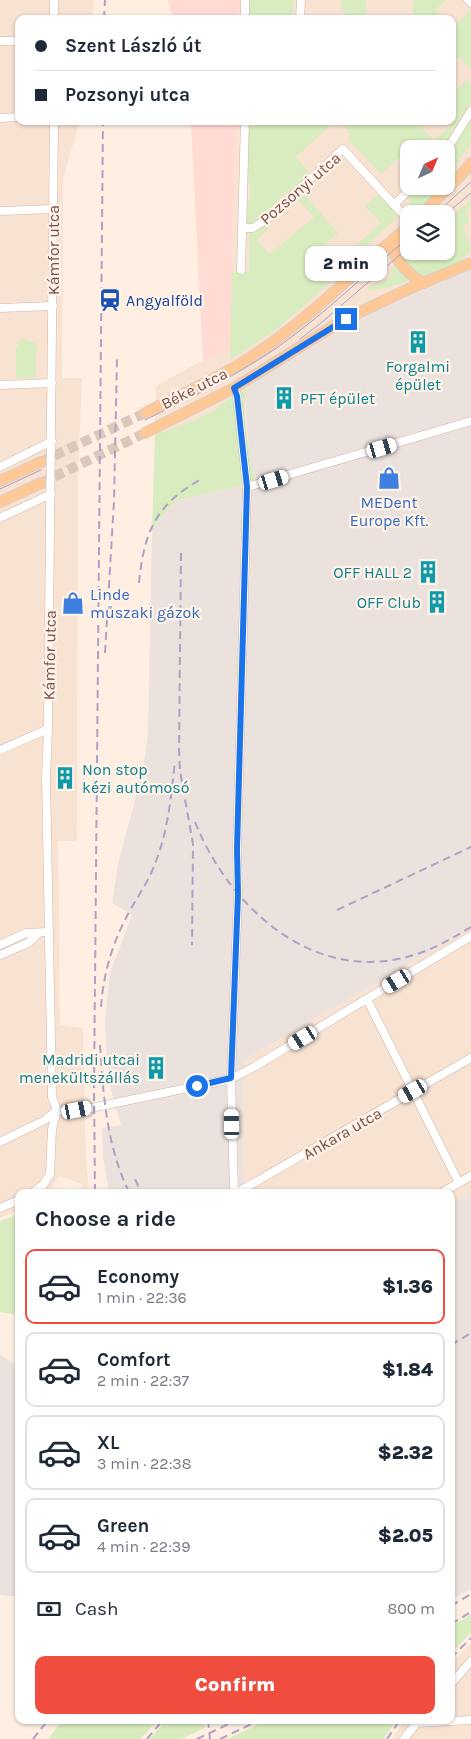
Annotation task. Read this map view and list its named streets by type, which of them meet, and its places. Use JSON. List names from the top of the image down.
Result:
{
  "streets": {
    "main road": ["Béke utca"],
    "street": ["Pozsonyi utca", "Kámfor utca", "Ankara utca"]
  },
  "places": {
    "station": ["Angyalföld"],
    "building": [
      "Forgalmi épület",
      "PFT épület",
      "OFF HALL 2",
      "OFF Club",
      "Non stop kézi autómosó",
      "Madridi utcai menekültszállás"
    ],
    "shop": ["MEDent Europe Kft.", "Linde műszaki gázok"]
  },
  "north": "top right",
  "page": {
    "banner": ["Szent László út", "Pozsonyi utca"],
    "bubble": "2 min",
    "heading": "Choose a ride",
    "list": [
      {
        "name": "Economy",
        "note": "1 min · 22:36",
        "value": "$1.36"
      },
      {
        "name": "Comfort",
        "note": "2 min · 22:37",
        "value": "$1.84"
      },
      {
        "name": "XL",
        "note": "3 min · 22:38",
        "value": "$2.32"
      },
      {
        "name": "Green",
        "note": "4 min · 22:39",
        "value": "$2.05"
      }
    ],
    "pay": ["Cash", "800 m"],
    "buttons": "Confirm"
  }
}
